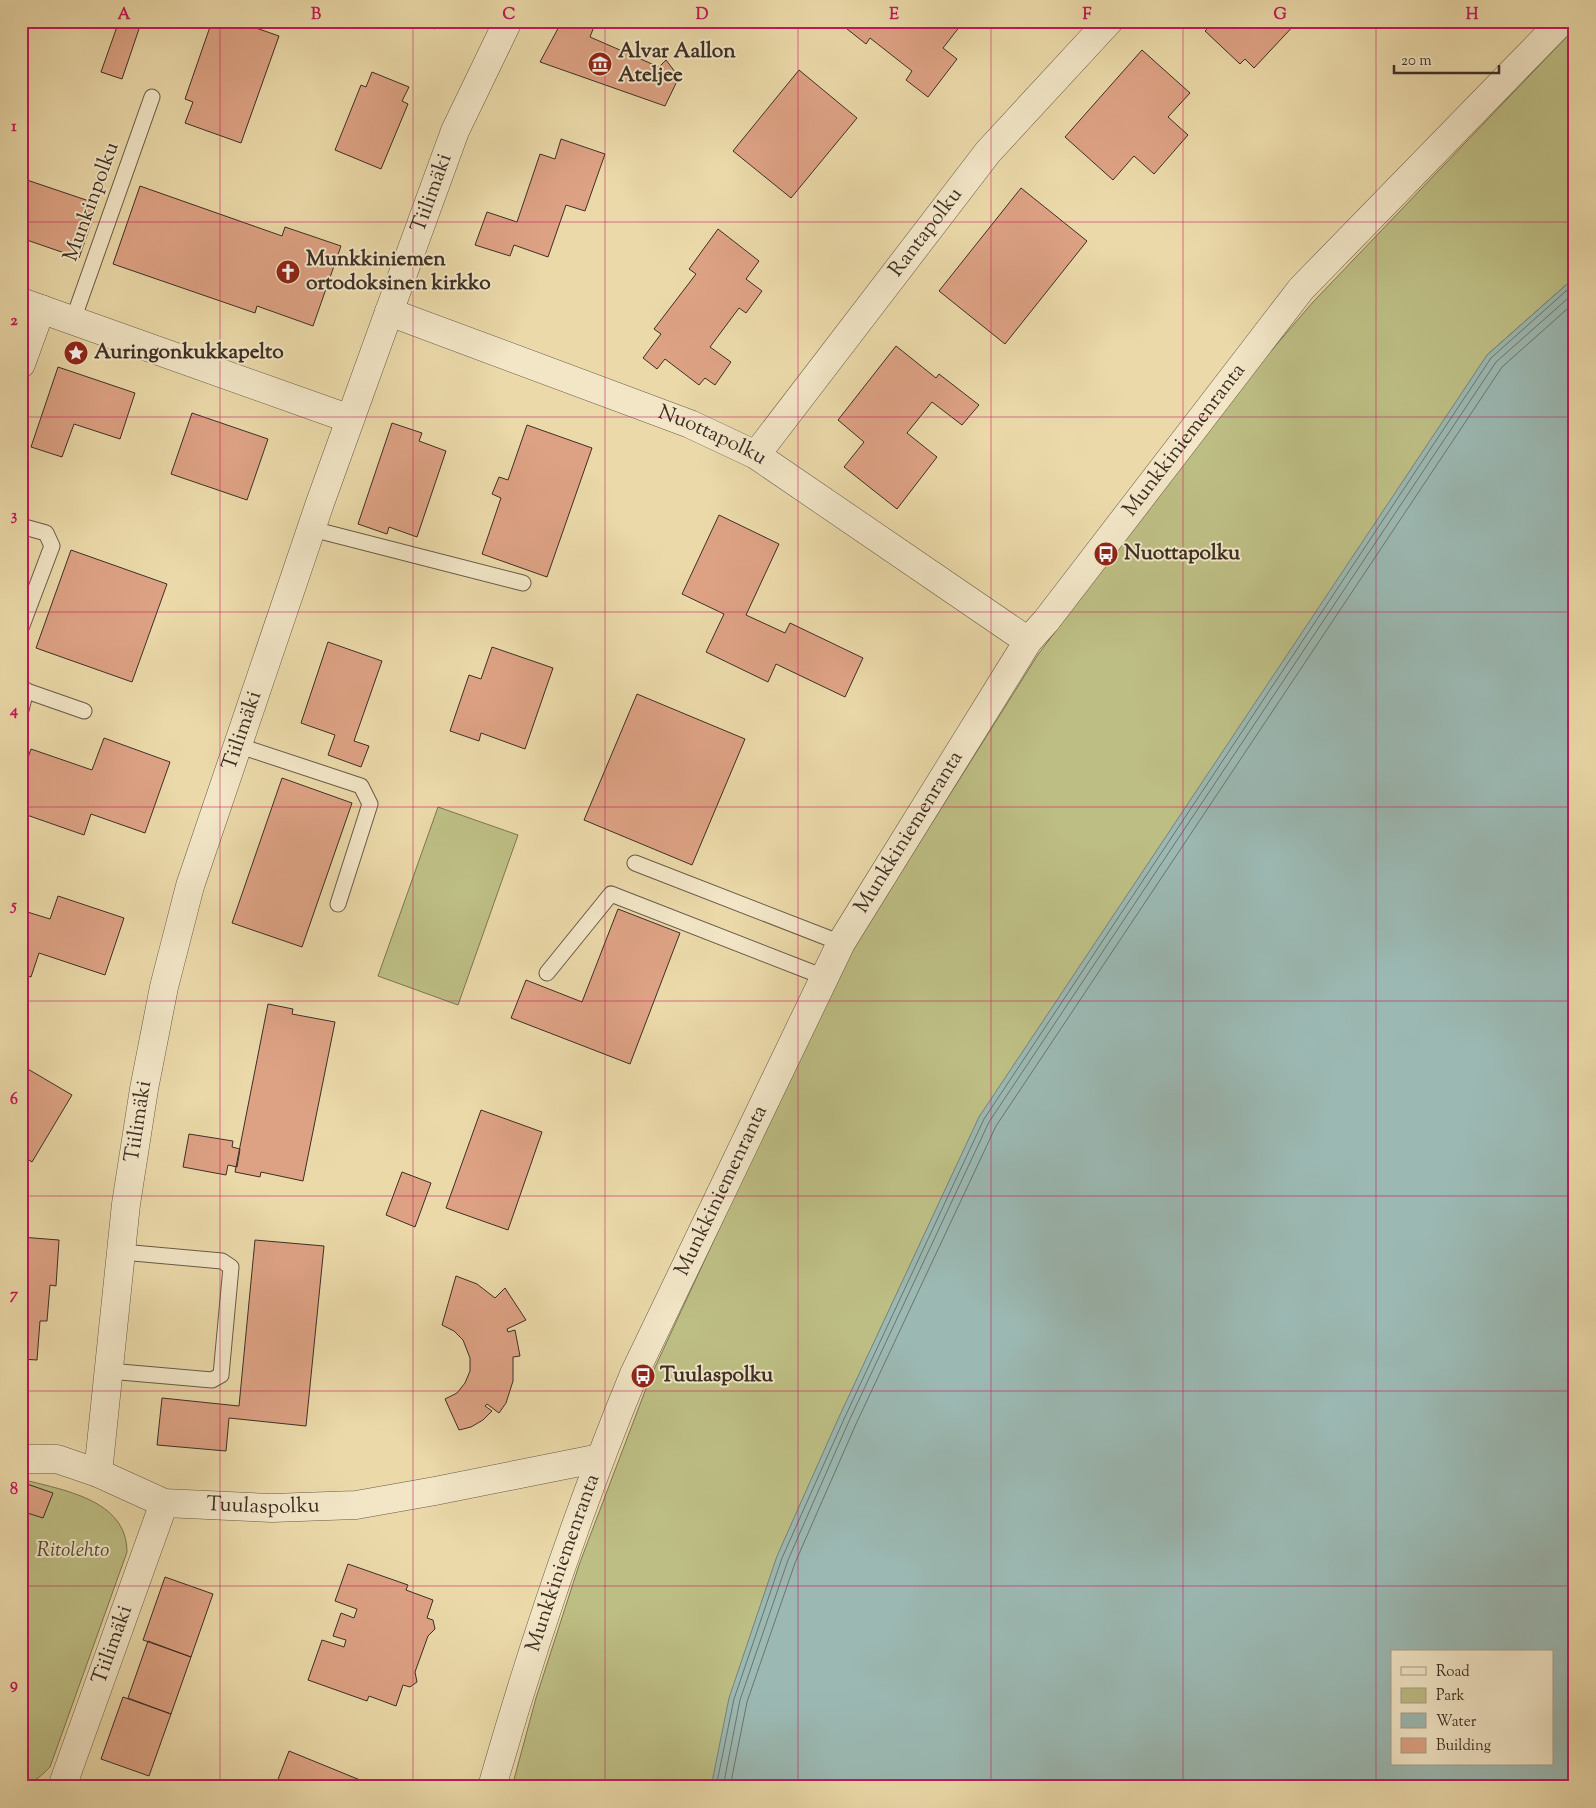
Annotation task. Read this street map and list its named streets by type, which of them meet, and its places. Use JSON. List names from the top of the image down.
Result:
{
  "streets": {
    "street": [
      "Tiilimäki",
      "Rantapolku",
      "Nuottapolku",
      "Munkkiniemenranta",
      "Tuulaspolku"
    ],
    "lane": ["Munkinpolku"]
  },
  "crossings": [
    ["Tiilimäki", "Nuottapolku"],
    ["Tiilimäki", "Tuulaspolku"],
    ["Rantapolku", "Nuottapolku"],
    ["Nuottapolku", "Munkkiniemenranta"],
    ["Munkkiniemenranta", "Tuulaspolku"]
  ],
  "parks": ["Ritolehto"],
  "places": {
    "museum": ["Alvar Aallon Ateljee"],
    "church": ["Munkkiniemen ortodoksinen kirkko"],
    "place": ["Auringonkukkapelto"],
    "bus stop": ["Nuottapolku", "Tuulaspolku"]
  },
  "legend": [
    "Road",
    "Park",
    "Water",
    "Building"
  ],
  "scale_bar": "20 m",
  "grid": {
    "columns": [
      "A",
      "B",
      "C",
      "D",
      "E",
      "F",
      "G",
      "H"
    ],
    "rows": [
      "1",
      "2",
      "3",
      "4",
      "5",
      "6",
      "7",
      "8",
      "9"
    ]
  }
}
